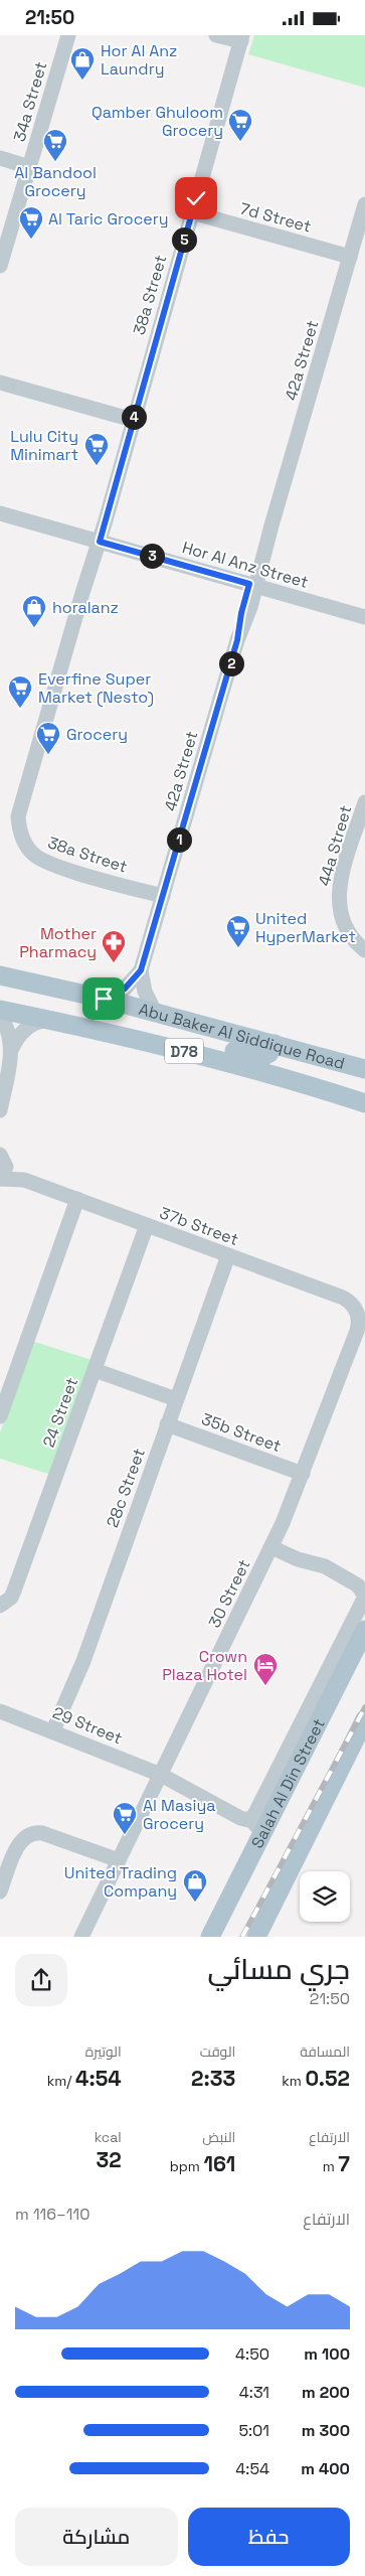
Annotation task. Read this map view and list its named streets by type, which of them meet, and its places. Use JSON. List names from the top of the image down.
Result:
{
  "streets": {
    "main road": ["Abu Baker Al Siddique Road", "D78", "Salah Al Din Street"],
    "street": [
      "34a Street",
      "7d Street",
      "38a Street",
      "42a Street",
      "Hor Al Anz Street",
      "44a Street",
      "37b Street",
      "24 Street",
      "35b Street",
      "28c Street",
      "30 Street",
      "29 Street"
    ]
  },
  "crossings": [
    ["7d Street", "38a Street"],
    ["7d Street", "42a Street"],
    ["38a Street", "42a Street"],
    ["38a Street", "Hor Al Anz Street"],
    ["42a Street", "Hor Al Anz Street"],
    ["42a Street", "Abu Baker Al Siddique Road"],
    ["37b Street", "24 Street"],
    ["37b Street", "28c Street"],
    ["37b Street", "30 Street"],
    ["35b Street", "28c Street"],
    ["35b Street", "30 Street"],
    ["28c Street", "29 Street"],
    ["30 Street", "29 Street"],
    ["29 Street", "Salah Al Din Street"]
  ],
  "places": {
    "shop": ["Hor Al Anz Laundry", "horalanz", "United Trading Company"],
    "supermarket": [
      "Qamber Ghuloom Grocery",
      "Al Bandool Grocery",
      "Al Taric Grocery",
      "Lulu City Minimart",
      "Everfine Super Market (Nesto)",
      "Grocery",
      "United HyperMarket",
      "Al Masiya Grocery"
    ],
    "pharmacy": ["Mother Pharmacy"],
    "hotel": ["Crown Plaza Hotel"]
  },
  "page": {
    "status": "21:50",
    "pins": [
      "5",
      "4",
      "3",
      "2",
      "1"
    ],
    "heading": ["جري مسائي", "21:50"],
    "stats": [
      ["المسافة", "0.52 km"],
      ["الوقت", "2:33"],
      ["الوتيرة", "4:54 /km"],
      ["الارتفاع", "7 m"],
      ["النبض", "161 bpm"],
      ["kcal", "32"]
    ],
    "chart": ["الارتفاع", "110–116 m"],
    "list": [
      {
        "name": "100 m",
        "note": "4:50"
      },
      {
        "name": "200 m",
        "note": "4:31"
      },
      {
        "name": "300 m",
        "note": "5:01"
      },
      {
        "name": "400 m",
        "note": "4:54"
      }
    ],
    "buttons": ["حفظ", "مشاركة"]
  }
}
